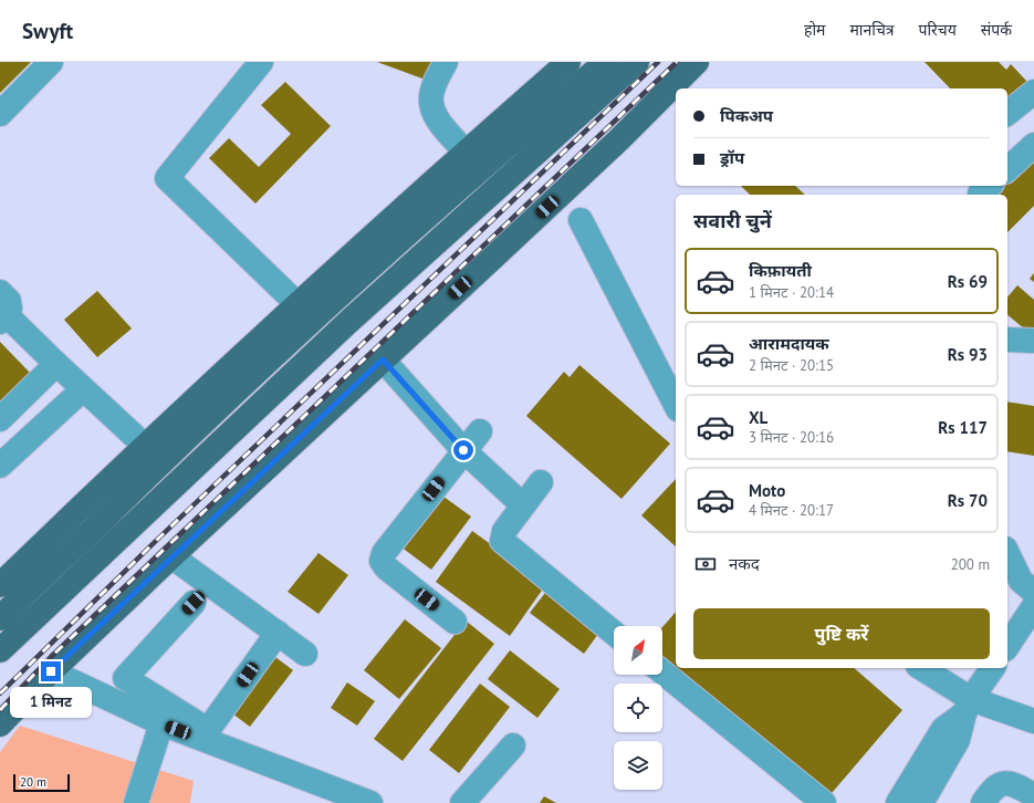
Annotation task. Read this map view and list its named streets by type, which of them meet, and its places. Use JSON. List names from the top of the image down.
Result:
{
  "scale_bar": "20 m",
  "north": "top right",
  "page": {
    "header": "Swyft",
    "nav": [
      "होम",
      "मानचित्र",
      "परिचय",
      "संपर्क"
    ],
    "banner": ["पिकअप", "ड्रॉप"],
    "heading": "सवारी चुनें",
    "list": [
      {
        "name": "किफ़ायती",
        "note": "1 मिनट · 20:14",
        "value": "Rs 69"
      },
      {
        "name": "आरामदायक",
        "note": "2 मिनट · 20:15",
        "value": "Rs 93"
      },
      {
        "name": "XL",
        "note": "3 मिनट · 20:16",
        "value": "Rs 117"
      },
      {
        "name": "Moto",
        "note": "4 मिनट · 20:17",
        "value": "Rs 70"
      }
    ],
    "pay": ["नकद", "200 m"],
    "buttons": "पुष्टि करें",
    "bubble": "1 मिनट",
    "scale": "20 m"
  }
}
